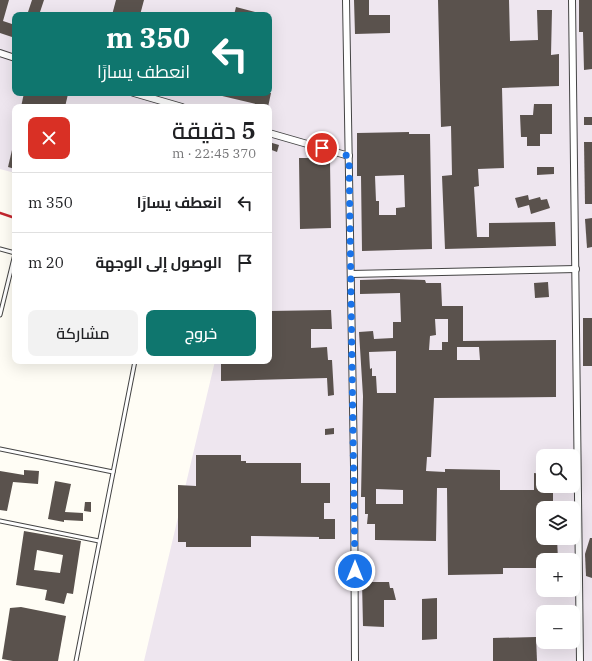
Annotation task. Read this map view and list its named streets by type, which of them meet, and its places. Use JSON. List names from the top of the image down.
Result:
{
  "page": {
    "turn": ["350 m", "انعطف يسارًا"],
    "heading": ["5 دقيقة", "370 m · 22:45"],
    "list": [
      {
        "name": "انعطف يسارًا",
        "value": "350 m"
      },
      {
        "name": "الوصول إلى الوجهة",
        "value": "20 m"
      }
    ],
    "buttons": ["خروج", "مشاركة"],
    "map_buttons": ["+", "−"]
  }
}
